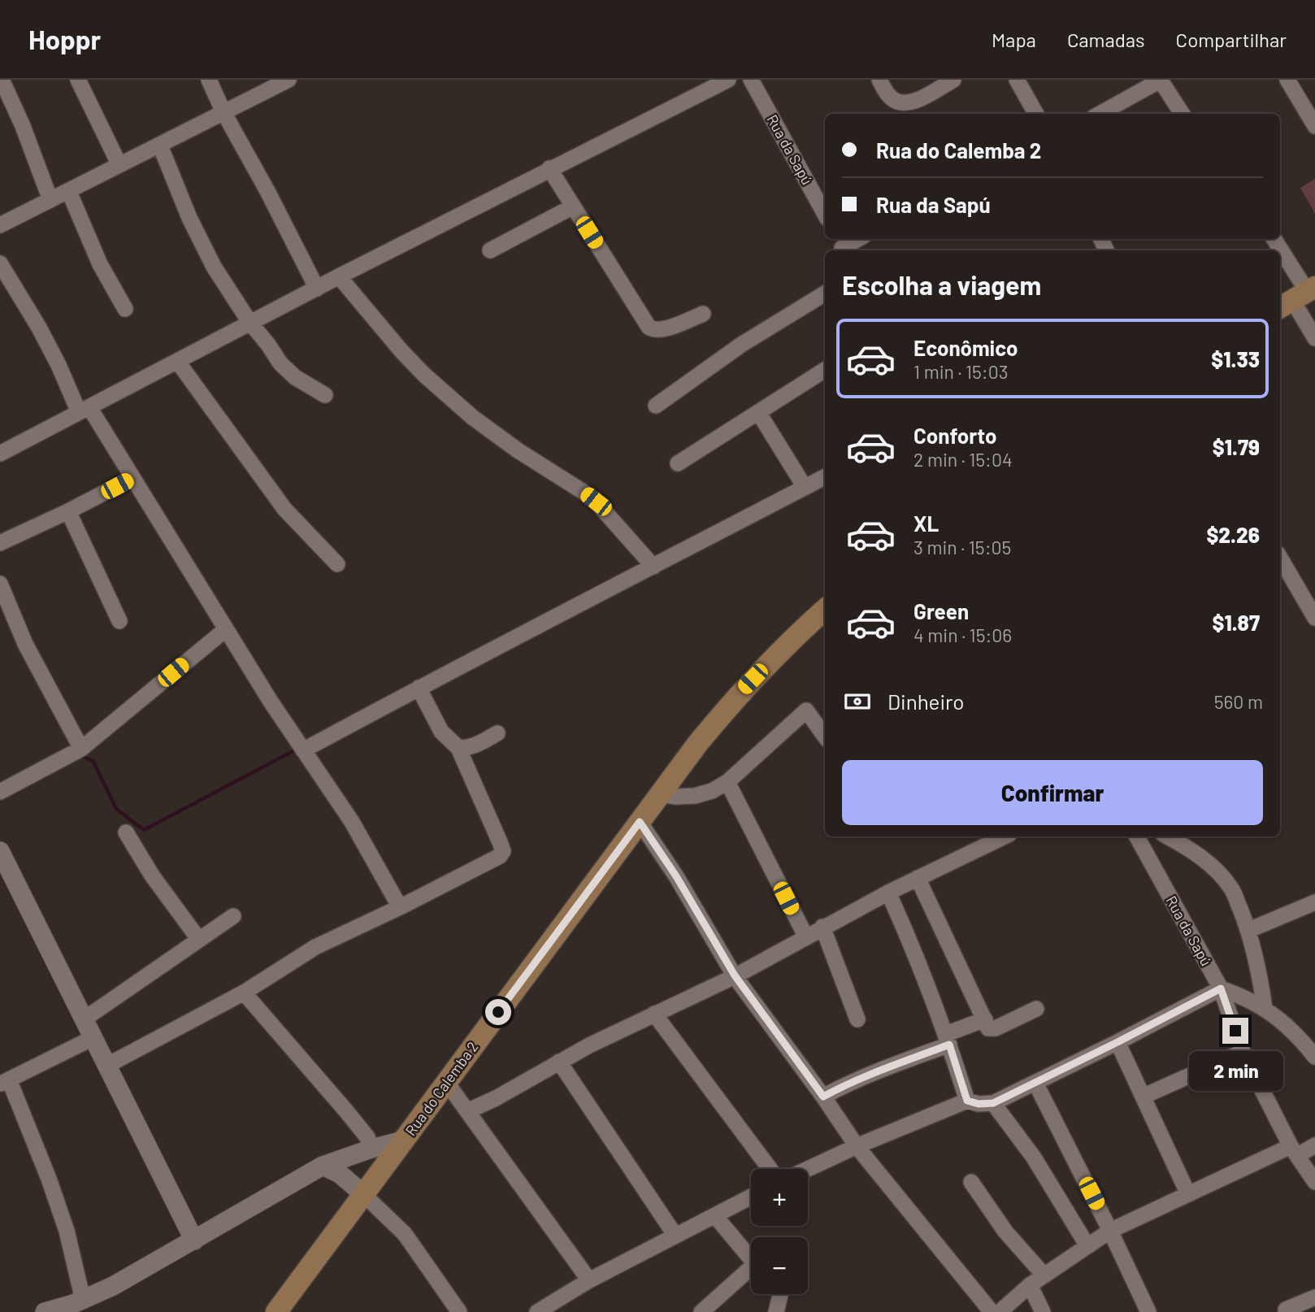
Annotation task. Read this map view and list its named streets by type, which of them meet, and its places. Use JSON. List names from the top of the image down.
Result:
{
  "streets": {
    "main road": ["Rua do Calemba 2"],
    "street": ["Rua da Sapú"]
  },
  "page": {
    "header": "Hoppr",
    "nav": ["Mapa", "Camadas", "Compartilhar"],
    "banner": ["Rua do Calemba 2", "Rua da Sapú"],
    "heading": "Escolha a viagem",
    "list": [
      {
        "name": "Econômico",
        "note": "1 min · 15:03",
        "value": "$1.33"
      },
      {
        "name": "Conforto",
        "note": "2 min · 15:04",
        "value": "$1.79"
      },
      {
        "name": "XL",
        "note": "3 min · 15:05",
        "value": "$2.26"
      },
      {
        "name": "Green",
        "note": "4 min · 15:06",
        "value": "$1.87"
      }
    ],
    "pay": ["Dinheiro", "560 m"],
    "buttons": "Confirmar",
    "bubble": "2 min",
    "map_buttons": ["+", "−"]
  }
}
